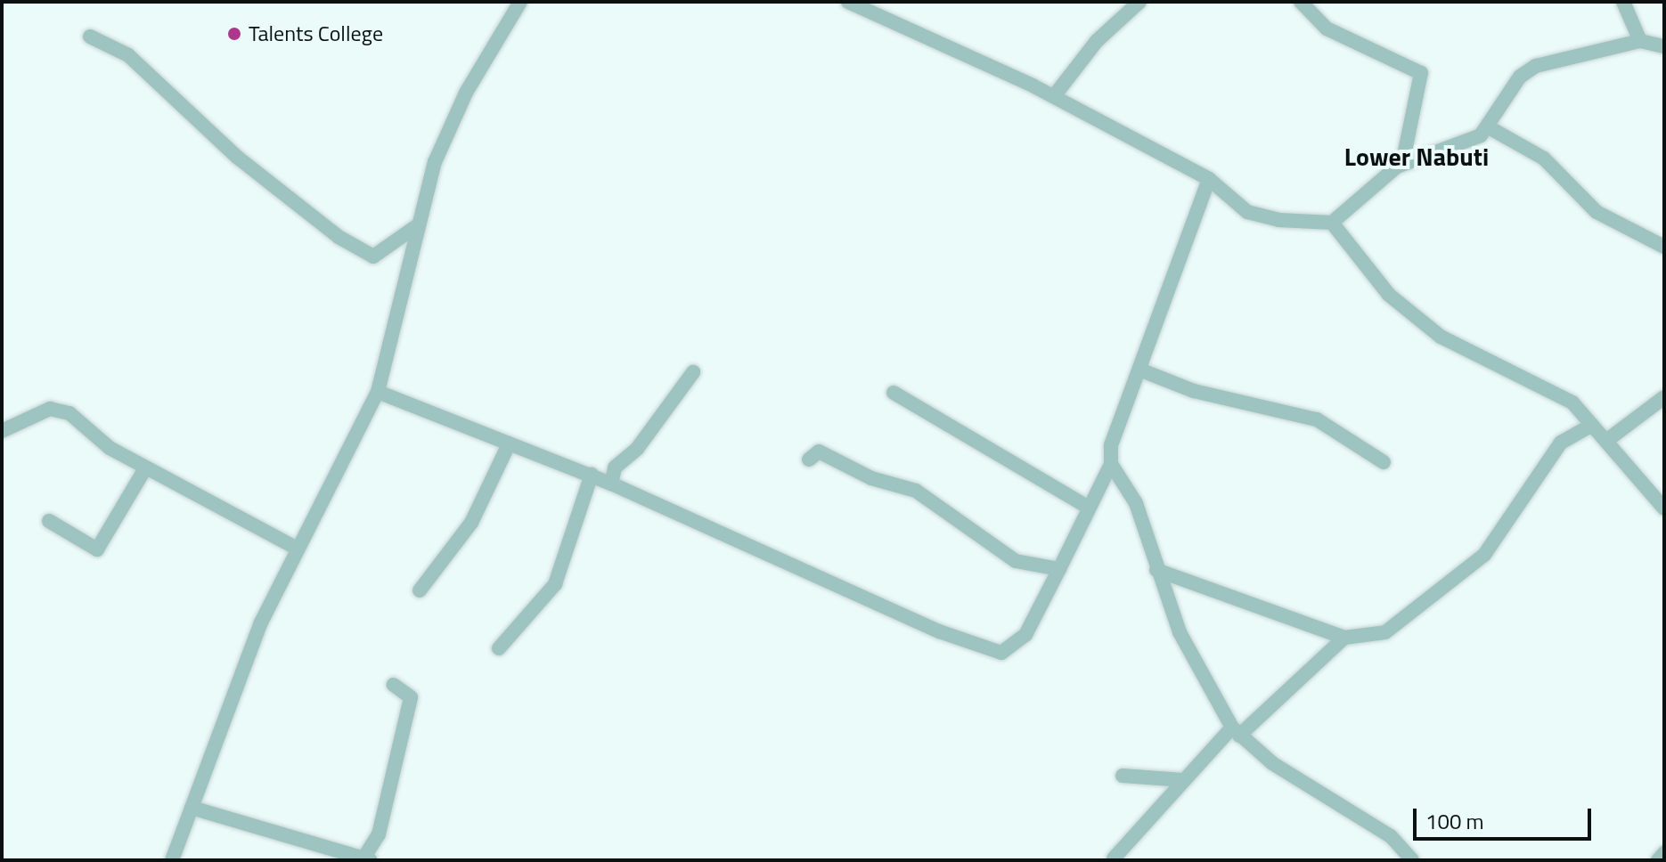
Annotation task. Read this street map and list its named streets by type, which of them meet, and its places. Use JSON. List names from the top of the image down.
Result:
{
  "districts": ["Lower Nabuti"],
  "places": ["Talents College"],
  "scale_bar": "100 m"
}
